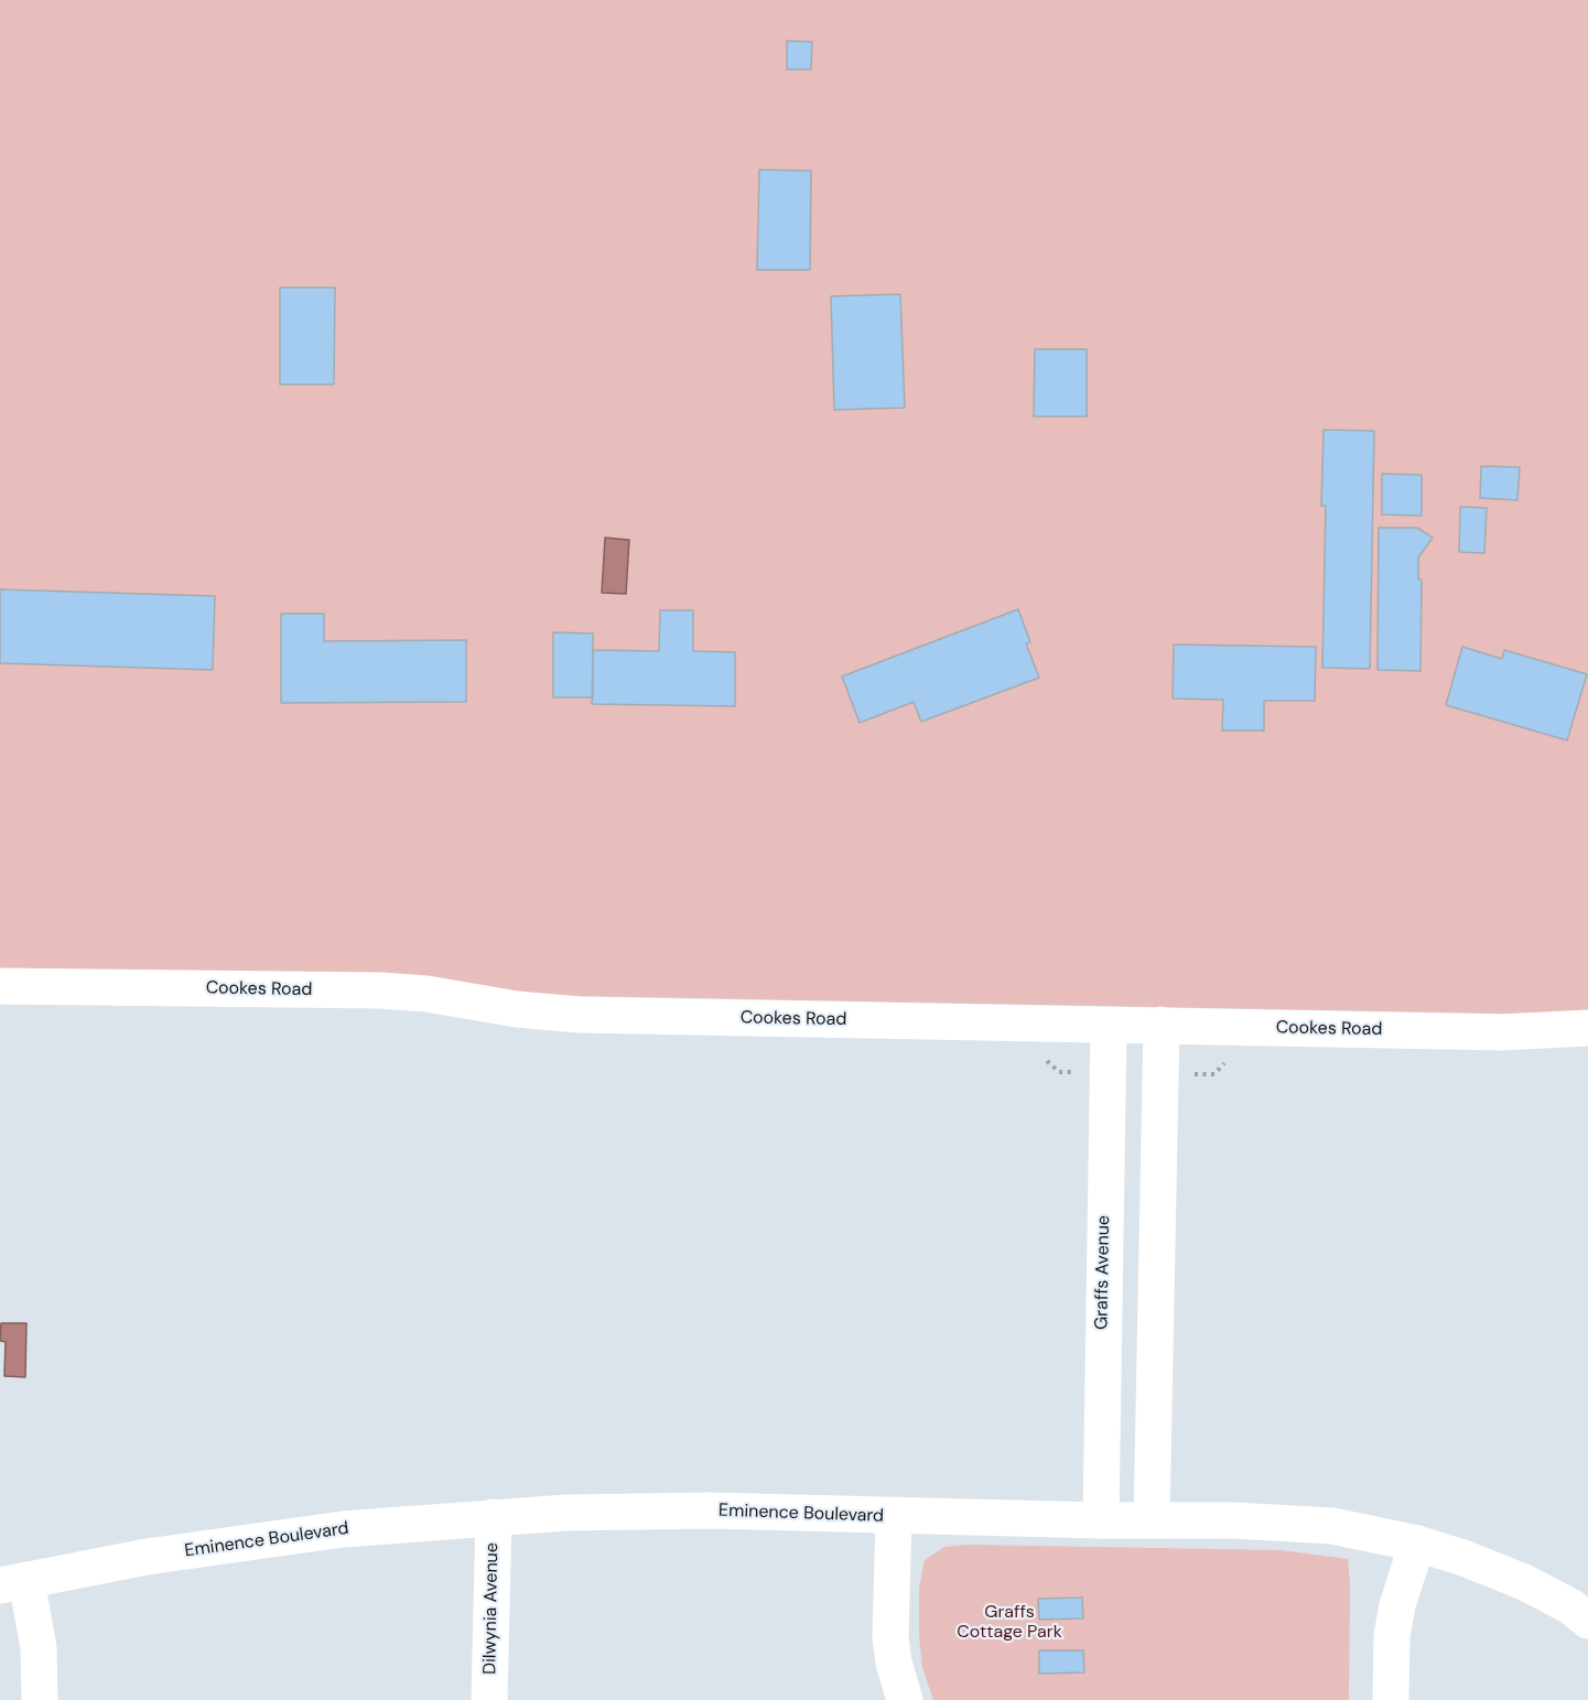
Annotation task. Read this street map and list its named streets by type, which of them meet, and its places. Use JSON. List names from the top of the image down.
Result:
{
  "streets": {
    "street": [
      "Cookes Road",
      "Graffs Avenue",
      "Eminence Boulevard",
      "Dilwynia Avenue"
    ]
  },
  "crossings": [
    ["Cookes Road", "Graffs Avenue"],
    ["Graffs Avenue", "Eminence Boulevard"],
    ["Eminence Boulevard", "Dilwynia Avenue"]
  ],
  "parks": ["Graffs Cottage Park"]
}
